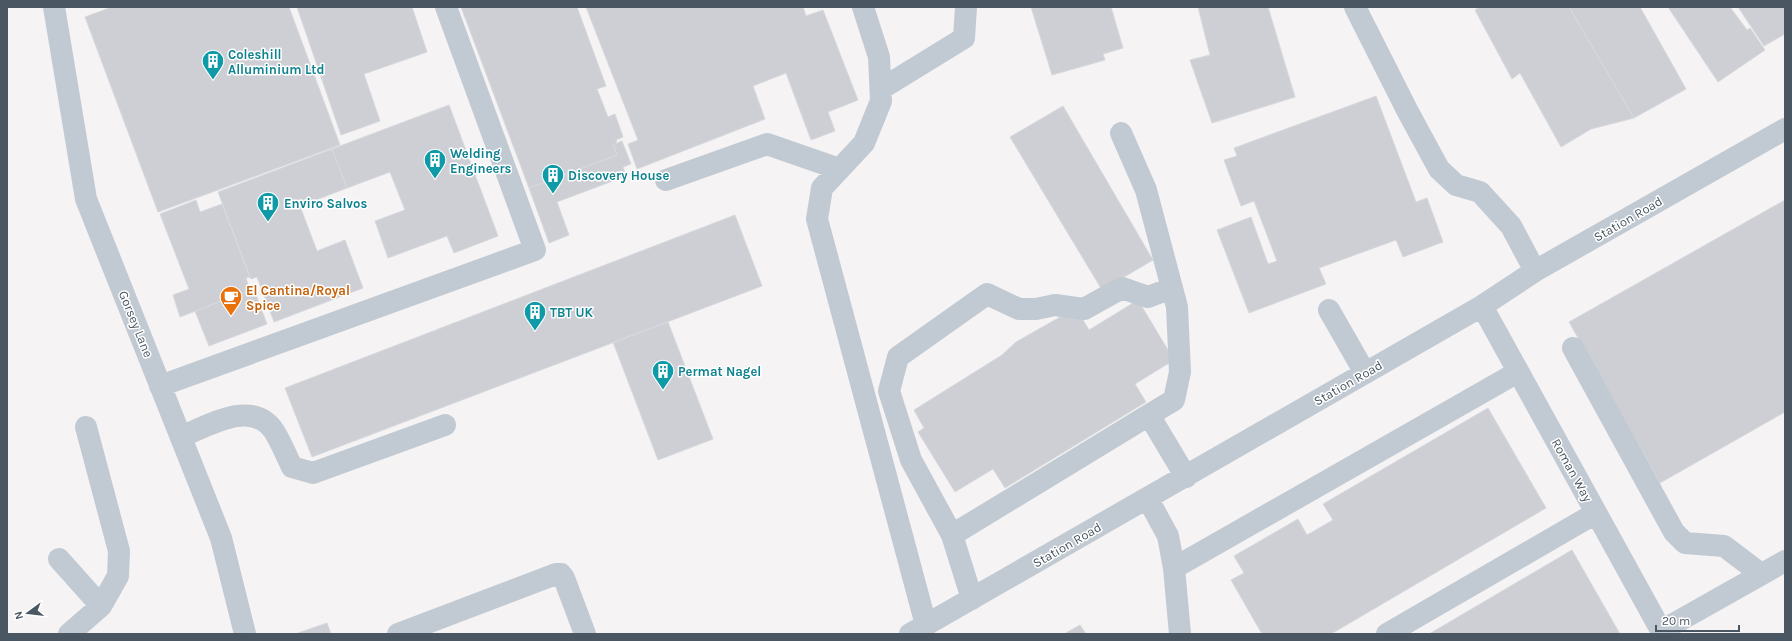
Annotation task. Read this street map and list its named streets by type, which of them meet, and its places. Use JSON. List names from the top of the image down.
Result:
{
  "streets": {
    "street": ["Station Road", "Gorsey Lane", "Roman Way"]
  },
  "crossings": [
    ["Station Road", "Roman Way"]
  ],
  "places": {
    "building": [
      "Coleshill Alluminium Ltd",
      "Welding Engineers",
      "Discovery House",
      "Enviro Salvos",
      "TBT UK",
      "Permat Nagel"
    ],
    "cafe": ["El Cantina/Royal Spice"]
  },
  "scale_bar": "20 m",
  "north": "left"
}
